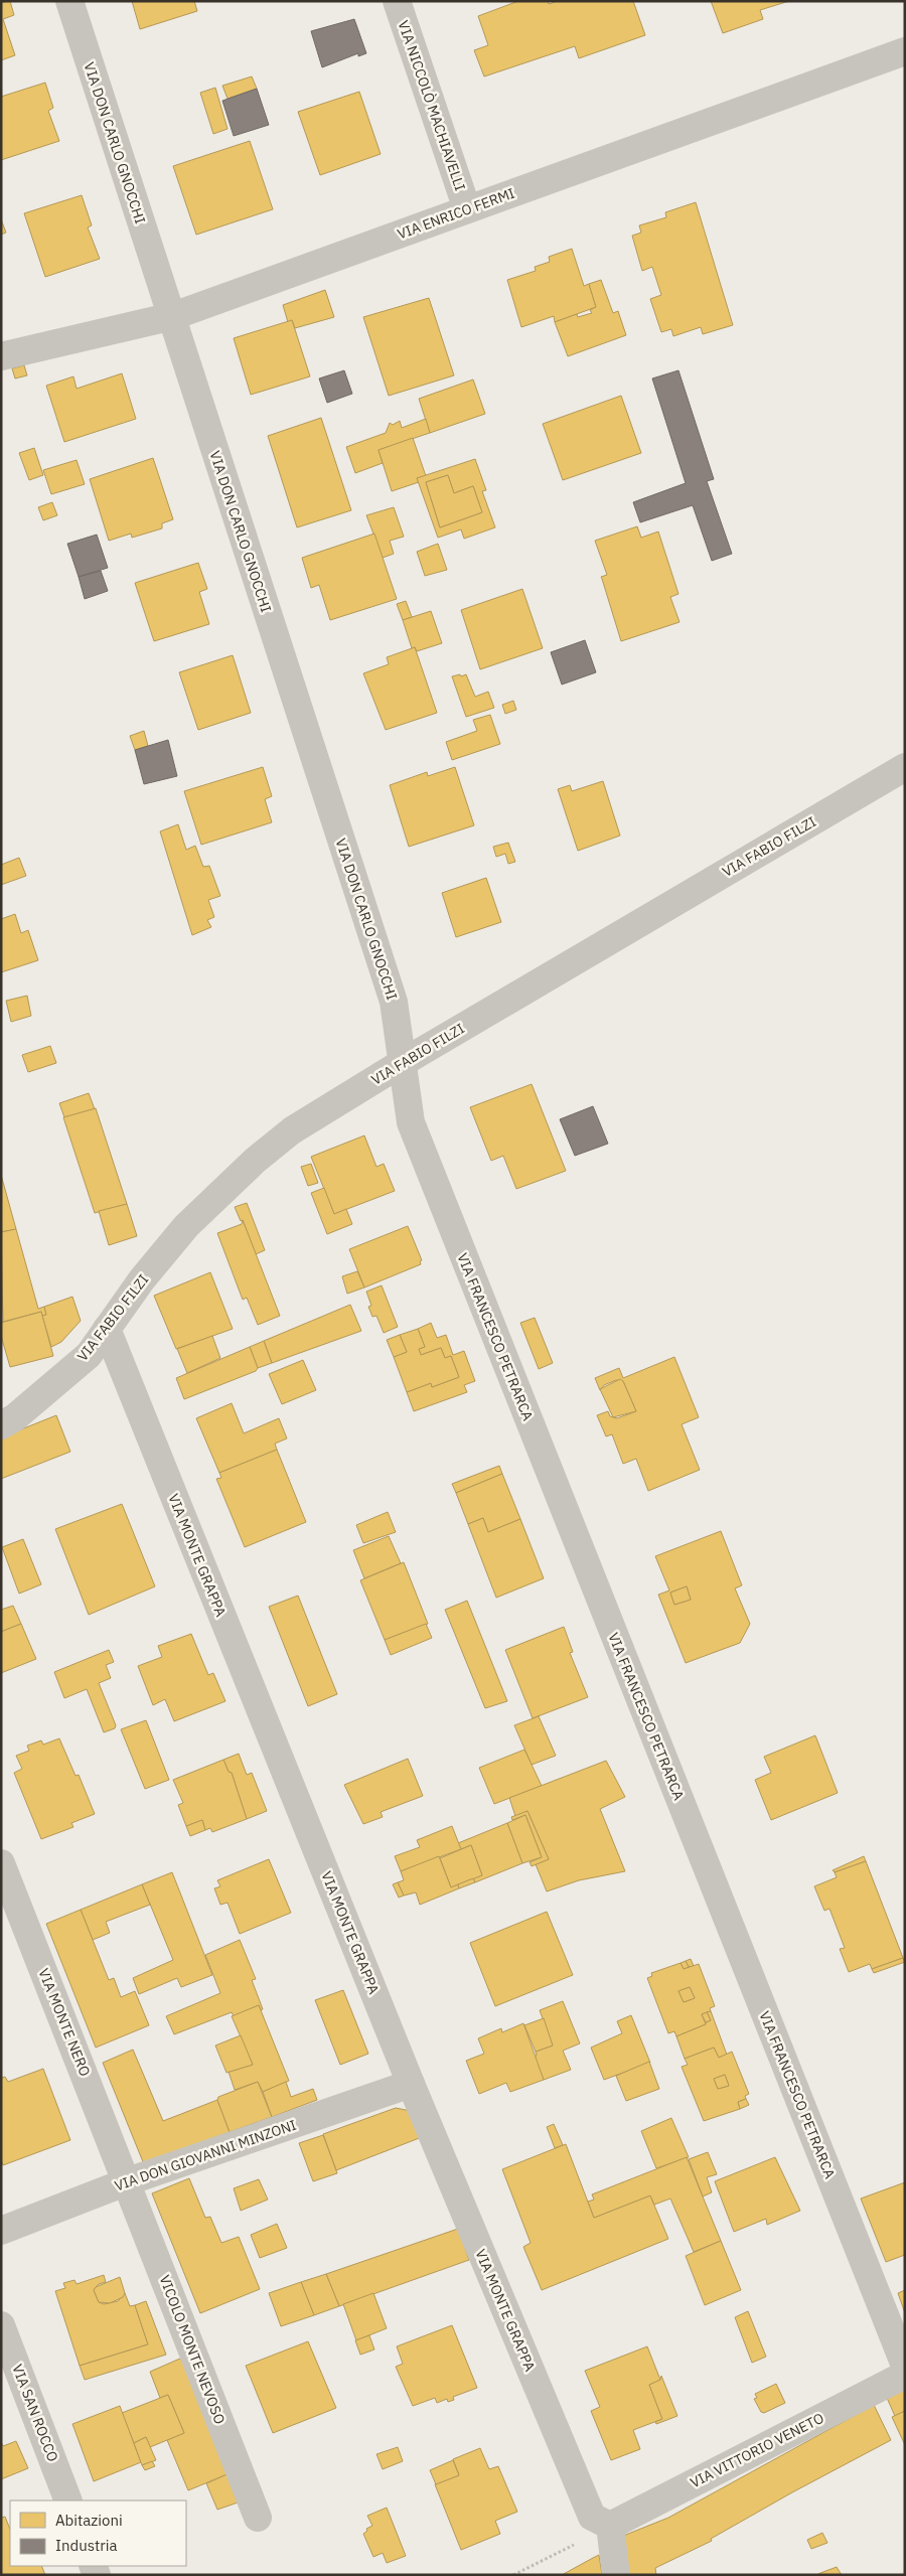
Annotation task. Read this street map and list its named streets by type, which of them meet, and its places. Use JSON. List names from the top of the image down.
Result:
{
  "streets": {
    "street": [
      "VIA NICCOLÒ MACHIAVELLI",
      "VIA DON CARLO GNOCCHI",
      "VIA ENRICO FERMI",
      "VIA FABIO FILZI",
      "VIA FRANCESCO PETRARCA",
      "VIA MONTE GRAPPA",
      "VIA MONTE NERO",
      "VIA DON GIOVANNI MINZONI",
      "VICOLO MONTE NEVOSO",
      "VIA SAN ROCCO",
      "VIA VITTORIO VENETO"
    ]
  },
  "crossings": [
    ["VIA NICCOLÒ MACHIAVELLI", "VIA ENRICO FERMI"],
    ["VIA DON CARLO GNOCCHI", "VIA ENRICO FERMI"],
    ["VIA DON CARLO GNOCCHI", "VIA FABIO FILZI"],
    ["VIA DON CARLO GNOCCHI", "VIA FRANCESCO PETRARCA"],
    ["VIA FABIO FILZI", "VIA FRANCESCO PETRARCA"],
    ["VIA FABIO FILZI", "VIA MONTE GRAPPA"],
    ["VIA MONTE GRAPPA", "VIA DON GIOVANNI MINZONI"],
    ["VIA MONTE GRAPPA", "VIA VITTORIO VENETO"],
    ["VIA MONTE NERO", "VIA DON GIOVANNI MINZONI"],
    ["VIA MONTE NERO", "VICOLO MONTE NEVOSO"],
    ["VIA DON GIOVANNI MINZONI", "VICOLO MONTE NEVOSO"]
  ],
  "legend": ["Abitazioni", "Industria"]
}
